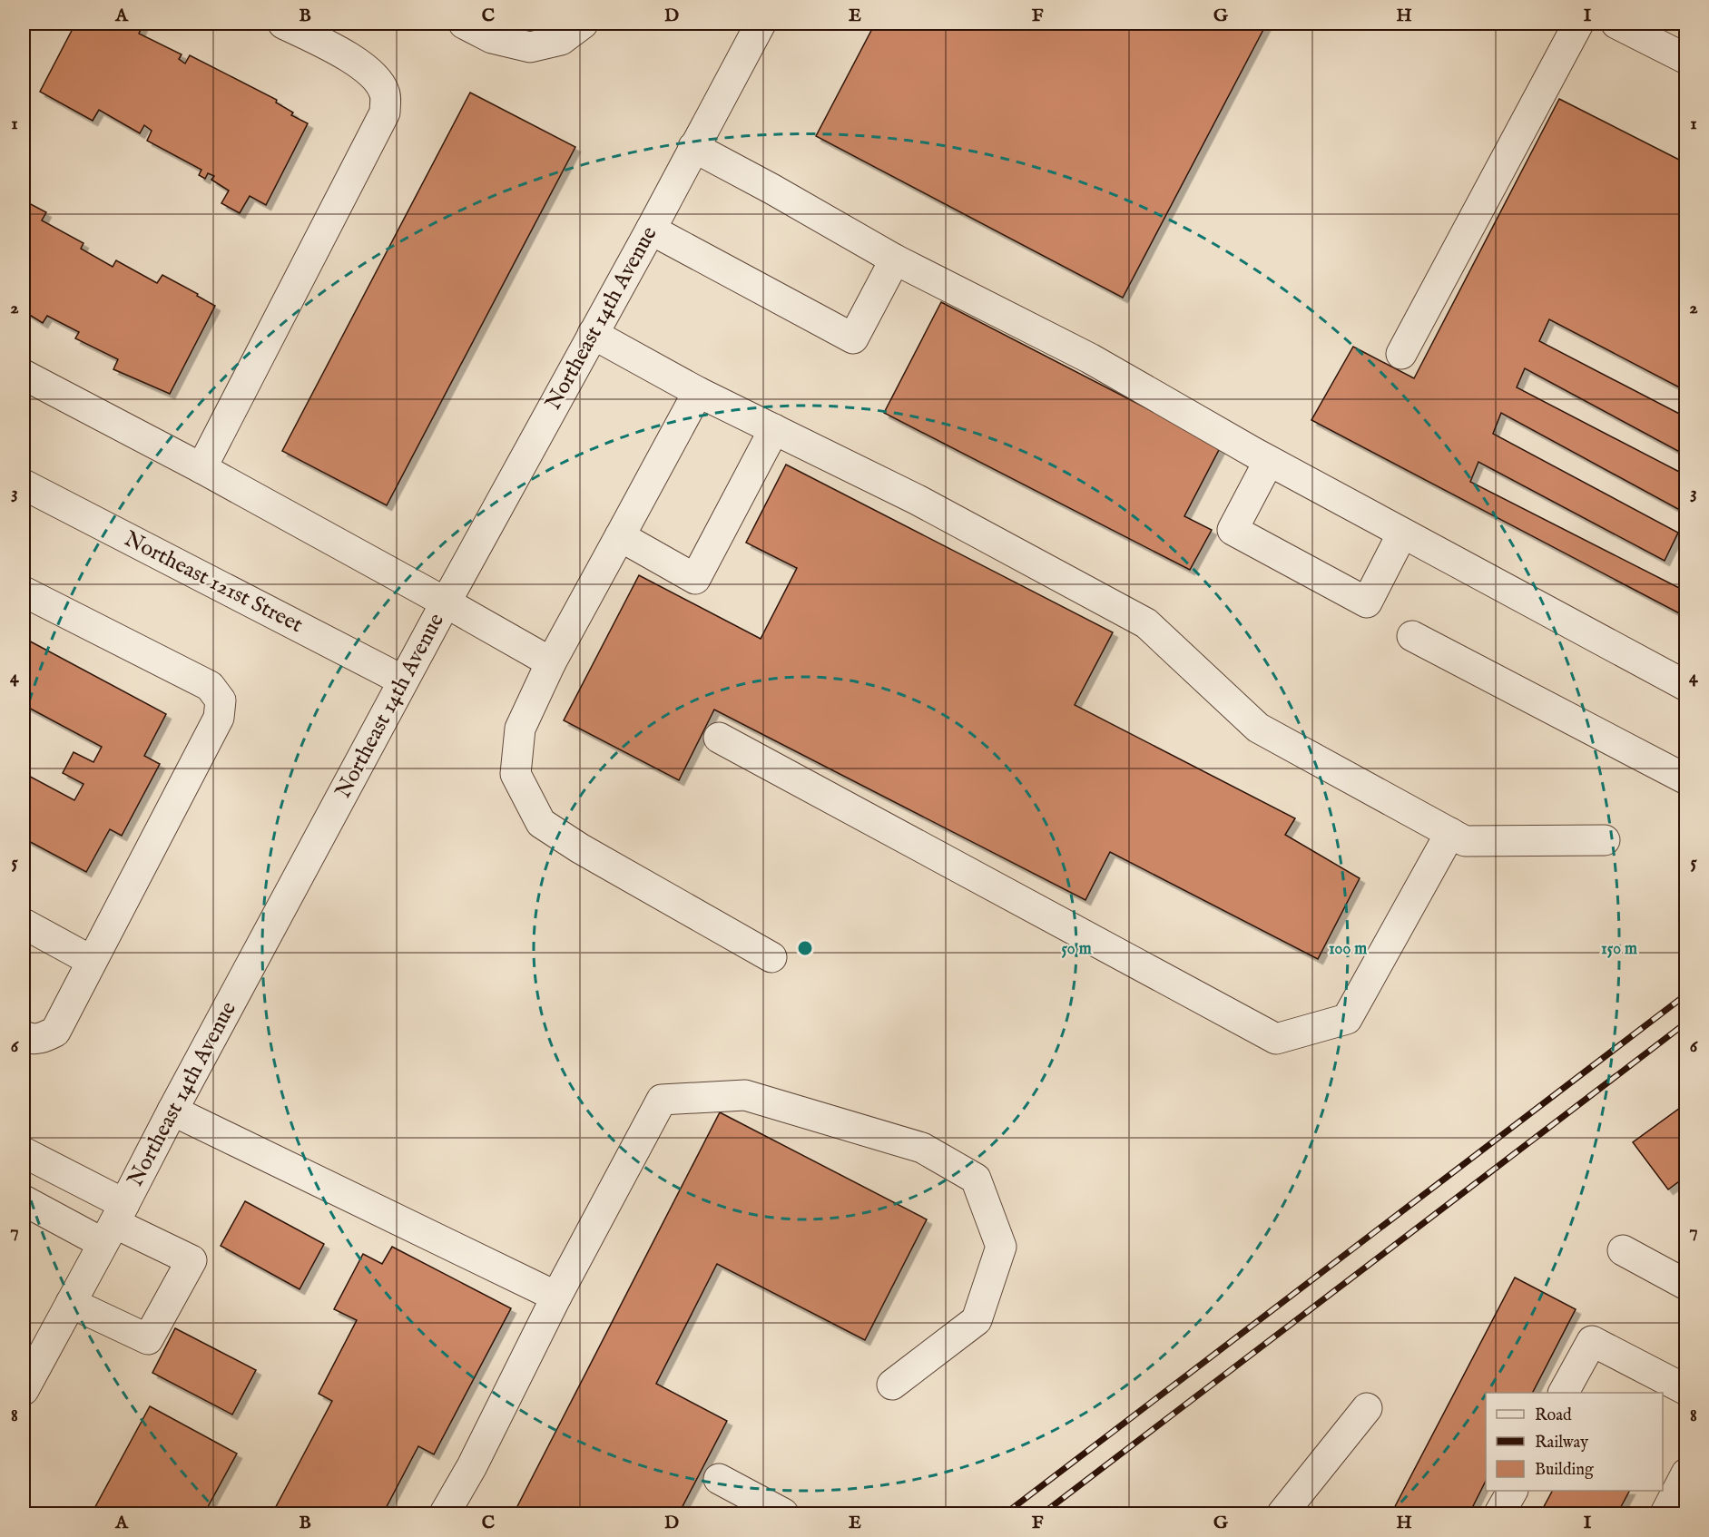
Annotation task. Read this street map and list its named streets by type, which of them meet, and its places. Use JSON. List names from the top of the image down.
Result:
{
  "streets": {
    "street": ["Northeast 14th Avenue", "Northeast 121st Street"]
  },
  "crossings": [
    ["Northeast 14th Avenue", "Northeast 121st Street"]
  ],
  "legend": ["Road", "Railway", "Building"],
  "grid": {
    "columns": [
      "A",
      "B",
      "C",
      "D",
      "E",
      "F",
      "G",
      "H",
      "I"
    ],
    "rows": [
      "1",
      "2",
      "3",
      "4",
      "5",
      "6",
      "7",
      "8"
    ]
  },
  "rings": ["50 m", "100 m", "150 m"]
}
